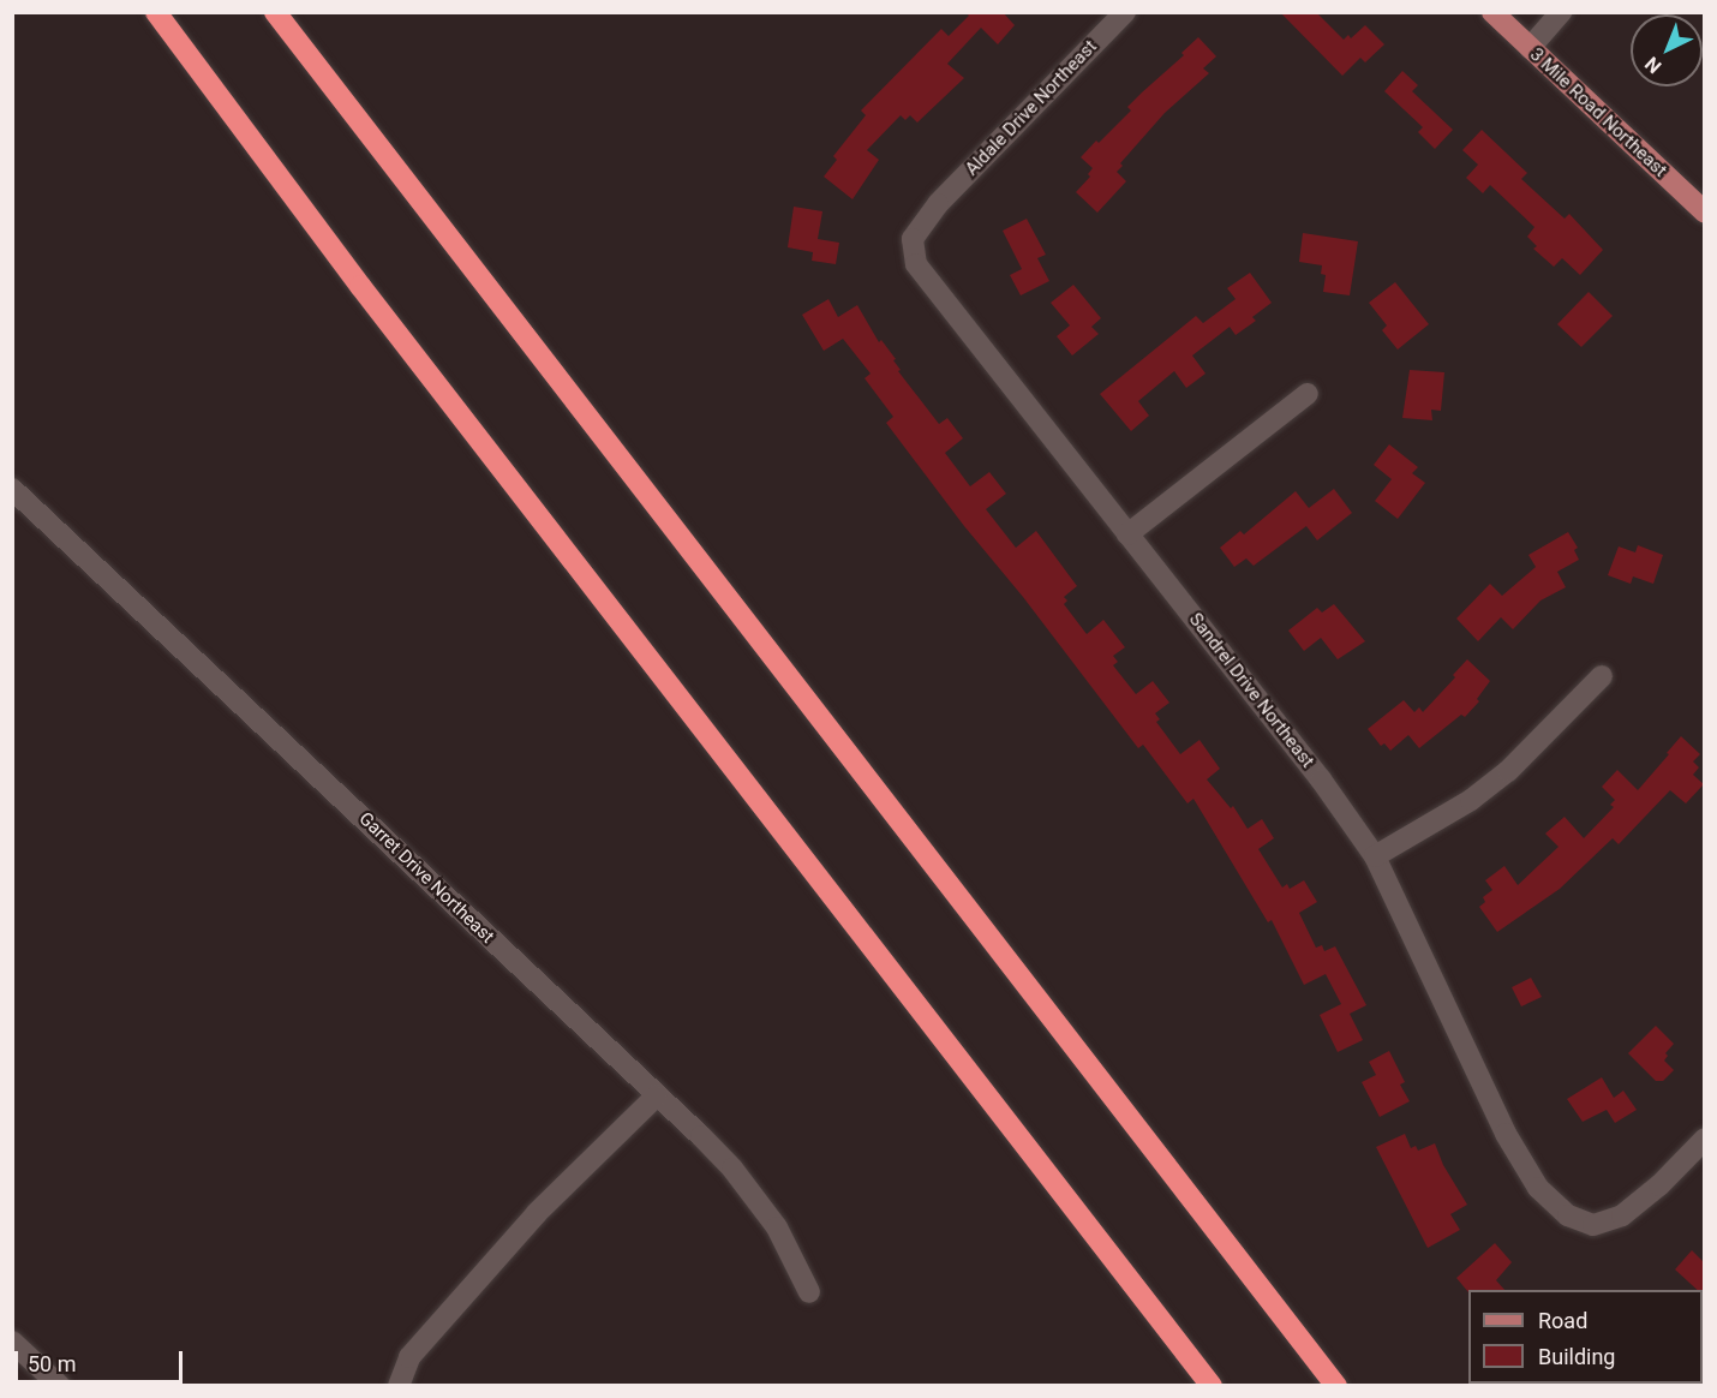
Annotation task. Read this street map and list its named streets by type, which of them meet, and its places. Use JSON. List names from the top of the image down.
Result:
{
  "streets": {
    "main road": ["3 Mile Road Northeast"],
    "street": ["Aldale Drive Northeast", "Sandrel Drive Northeast", "Garret Drive Northeast"]
  },
  "crossings": [
    ["Aldale Drive Northeast", "Sandrel Drive Northeast"]
  ],
  "legend": ["Road", "Building"],
  "scale_bar": "50 m",
  "north": "bottom left"
}
